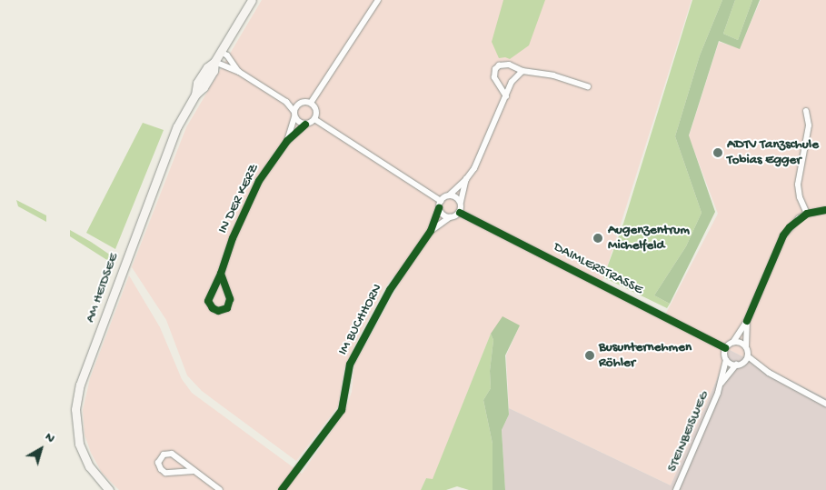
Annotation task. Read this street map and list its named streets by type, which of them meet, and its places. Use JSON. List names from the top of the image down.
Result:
{
  "streets": {
    "main road": ["AM HEIDSEE"],
    "street": [
      "IN DER KERZ",
      "DAIMLERSTRASSE",
      "IM BUCHHORN",
      "STEINBEISWEG"
    ]
  },
  "crossings": [
    ["DAIMLERSTRASSE", "IM BUCHHORN"],
    ["DAIMLERSTRASSE", "STEINBEISWEG"]
  ],
  "places": ["ADTV Tanzschule Tobias Egger", "Augenzentrum Michelfeld", "Busunternehmen Röhler"],
  "north": "top right"
}
